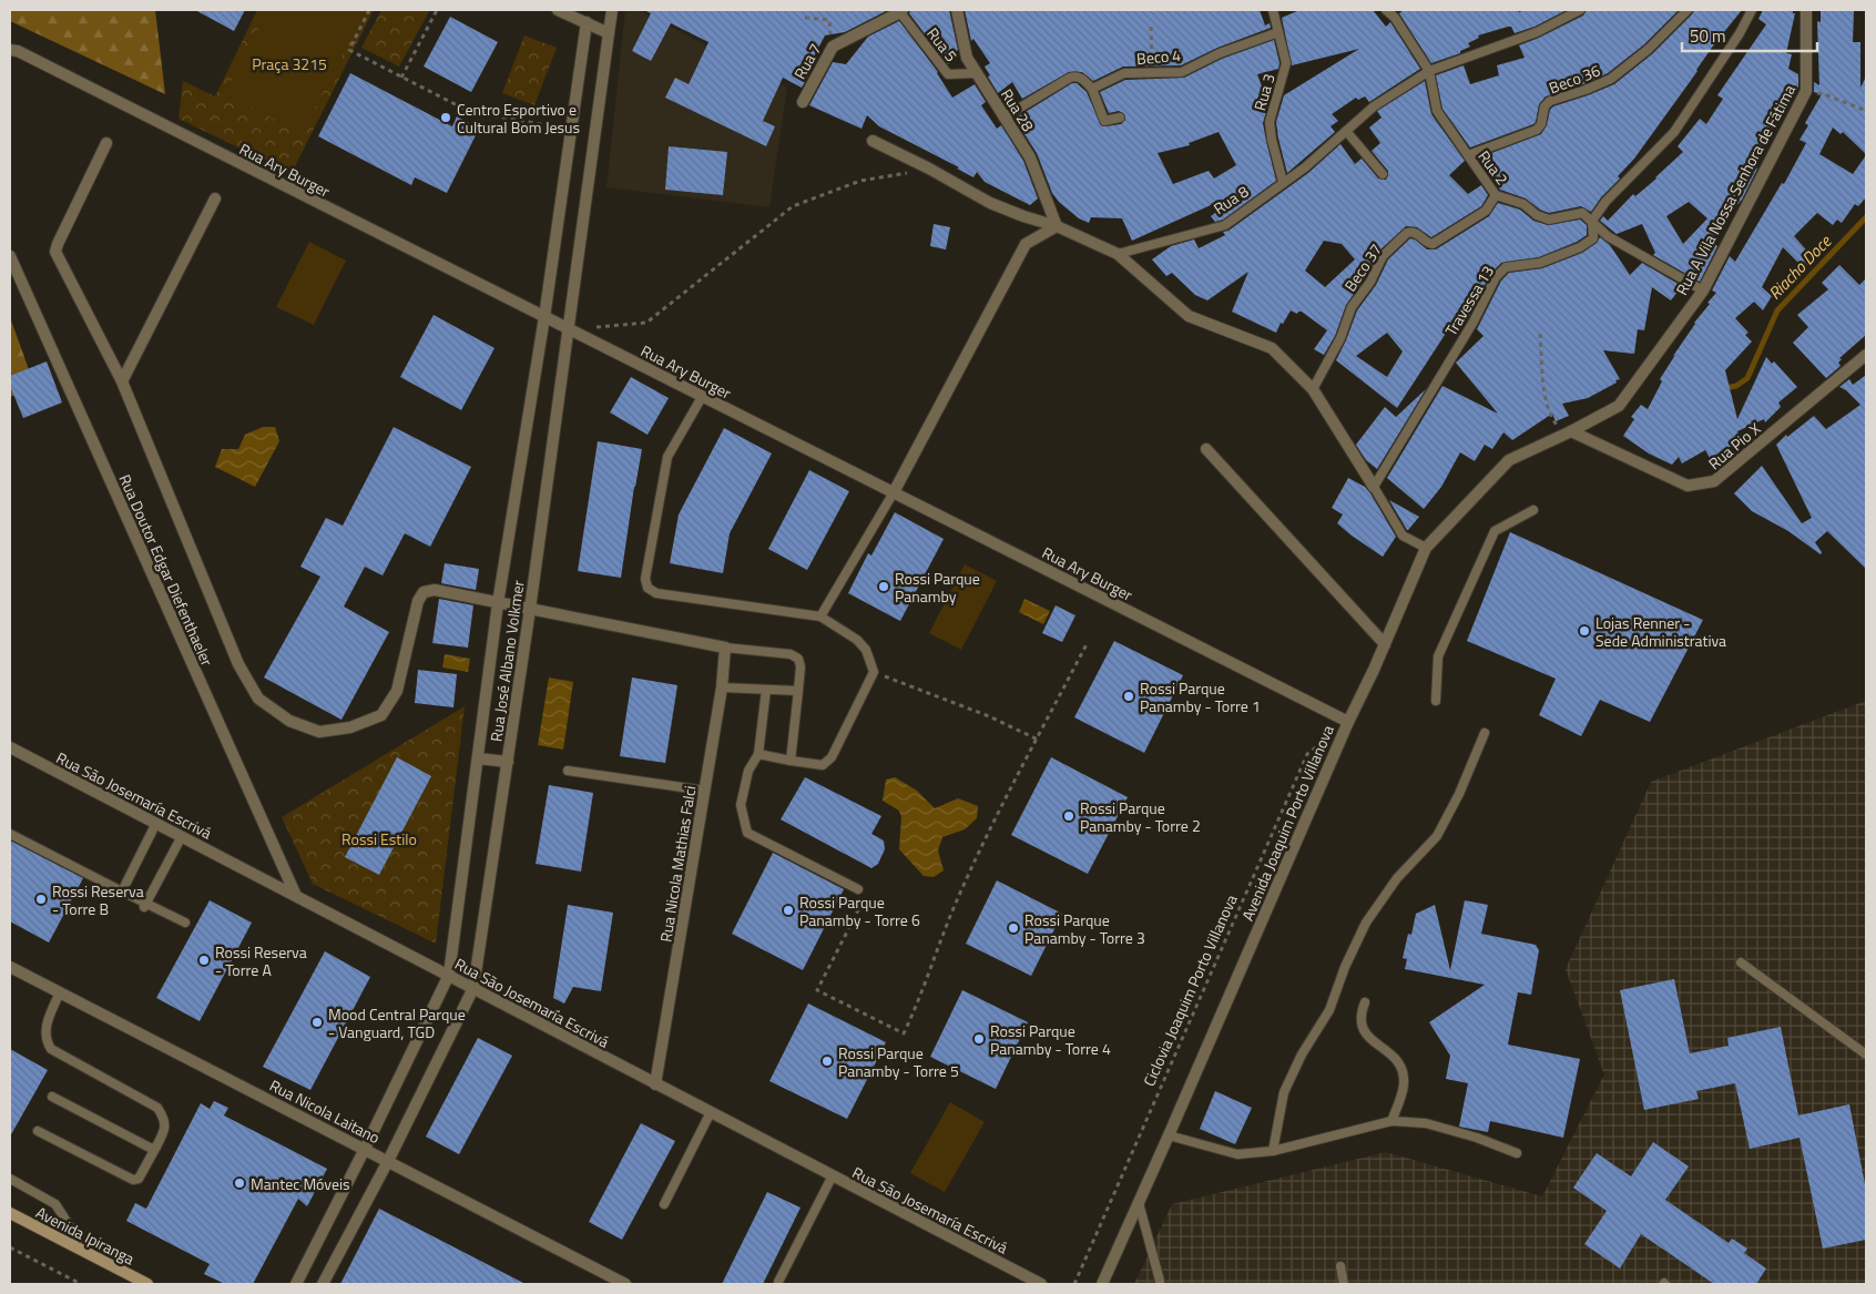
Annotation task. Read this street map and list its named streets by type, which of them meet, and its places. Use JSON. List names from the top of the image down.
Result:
{
  "streets": {
    "main road": ["Avenida Ipiranga"],
    "street": [
      "Rua 7",
      "Rua 28",
      "Rua Ary Burger",
      "Rua A Vila Nossa Senhora de Fátima",
      "Rua Pio X",
      "Rua Doutor Edgar Diefenthaeler",
      "Rua José Albano Volkmer",
      "Rua São Josemaría Escrivá",
      "Avenida Joaquim Porto Villanova",
      "Rua Nicola Mathias Falci",
      "Rua Nicola Laitano"
    ],
    "lane": [
      "Rua 5",
      "Beco 4",
      "Beco 36",
      "Rua 3",
      "Rua 2",
      "Rua 8",
      "Beco 37",
      "Travessa 13"
    ],
    "path": ["Ciclovia Joaquim Porto Villanova"]
  },
  "crossings": [
    ["Rua 5", "Rua 7"],
    ["Rua 5", "Rua 28"],
    ["Beco 4", "Rua 3"],
    ["Beco 36", "Rua 2"],
    ["Rua 3", "Rua 8"],
    ["Rua 2", "Rua 8"],
    ["Rua 2", "Beco 37"],
    ["Rua 2", "Travessa 13"],
    ["Rua Ary Burger", "Rua José Albano Volkmer"],
    ["Rua Ary Burger", "Avenida Joaquim Porto Villanova"],
    ["Rua Ary Burger", "Ciclovia Joaquim Porto Villanova"],
    ["Rua A Vila Nossa Senhora de Fátima", "Rua Pio X"],
    ["Rua A Vila Nossa Senhora de Fátima", "Avenida Joaquim Porto Villanova"],
    ["Rua Pio X", "Avenida Joaquim Porto Villanova"],
    ["Rua Doutor Edgar Diefenthaeler", "Rua São Josemaría Escrivá"],
    ["Rua José Albano Volkmer", "Rua São Josemaría Escrivá"],
    ["Rua José Albano Volkmer", "Rua Nicola Laitano"],
    ["Rua São Josemaría Escrivá", "Rua Nicola Mathias Falci"],
    ["Avenida Joaquim Porto Villanova", "Ciclovia Joaquim Porto Villanova"]
  ],
  "water": ["Riacho Doce"],
  "parks": ["Praça 3215", "Rossi Estilo"],
  "places": [
    "Centro Esportivo e Cultural Bom Jesus",
    "Rossi Parque Panamby",
    "Lojas Renner - Sede Administrativa",
    "Rossi Parque Panamby - Torre 1",
    "Rossi Parque Panamby - Torre 2",
    "Rossi Reserva - Torre B",
    "Rossi Parque Panamby - Torre 6",
    "Rossi Parque Panamby - Torre 3",
    "Rossi Reserva - Torre A",
    "Mood Central Parque - Vanguard, TGD",
    "Rossi Parque Panamby - Torre 4",
    "Rossi Parque Panamby - Torre 5",
    "Mantec Móveis"
  ],
  "scale_bar": "50 m"
}
